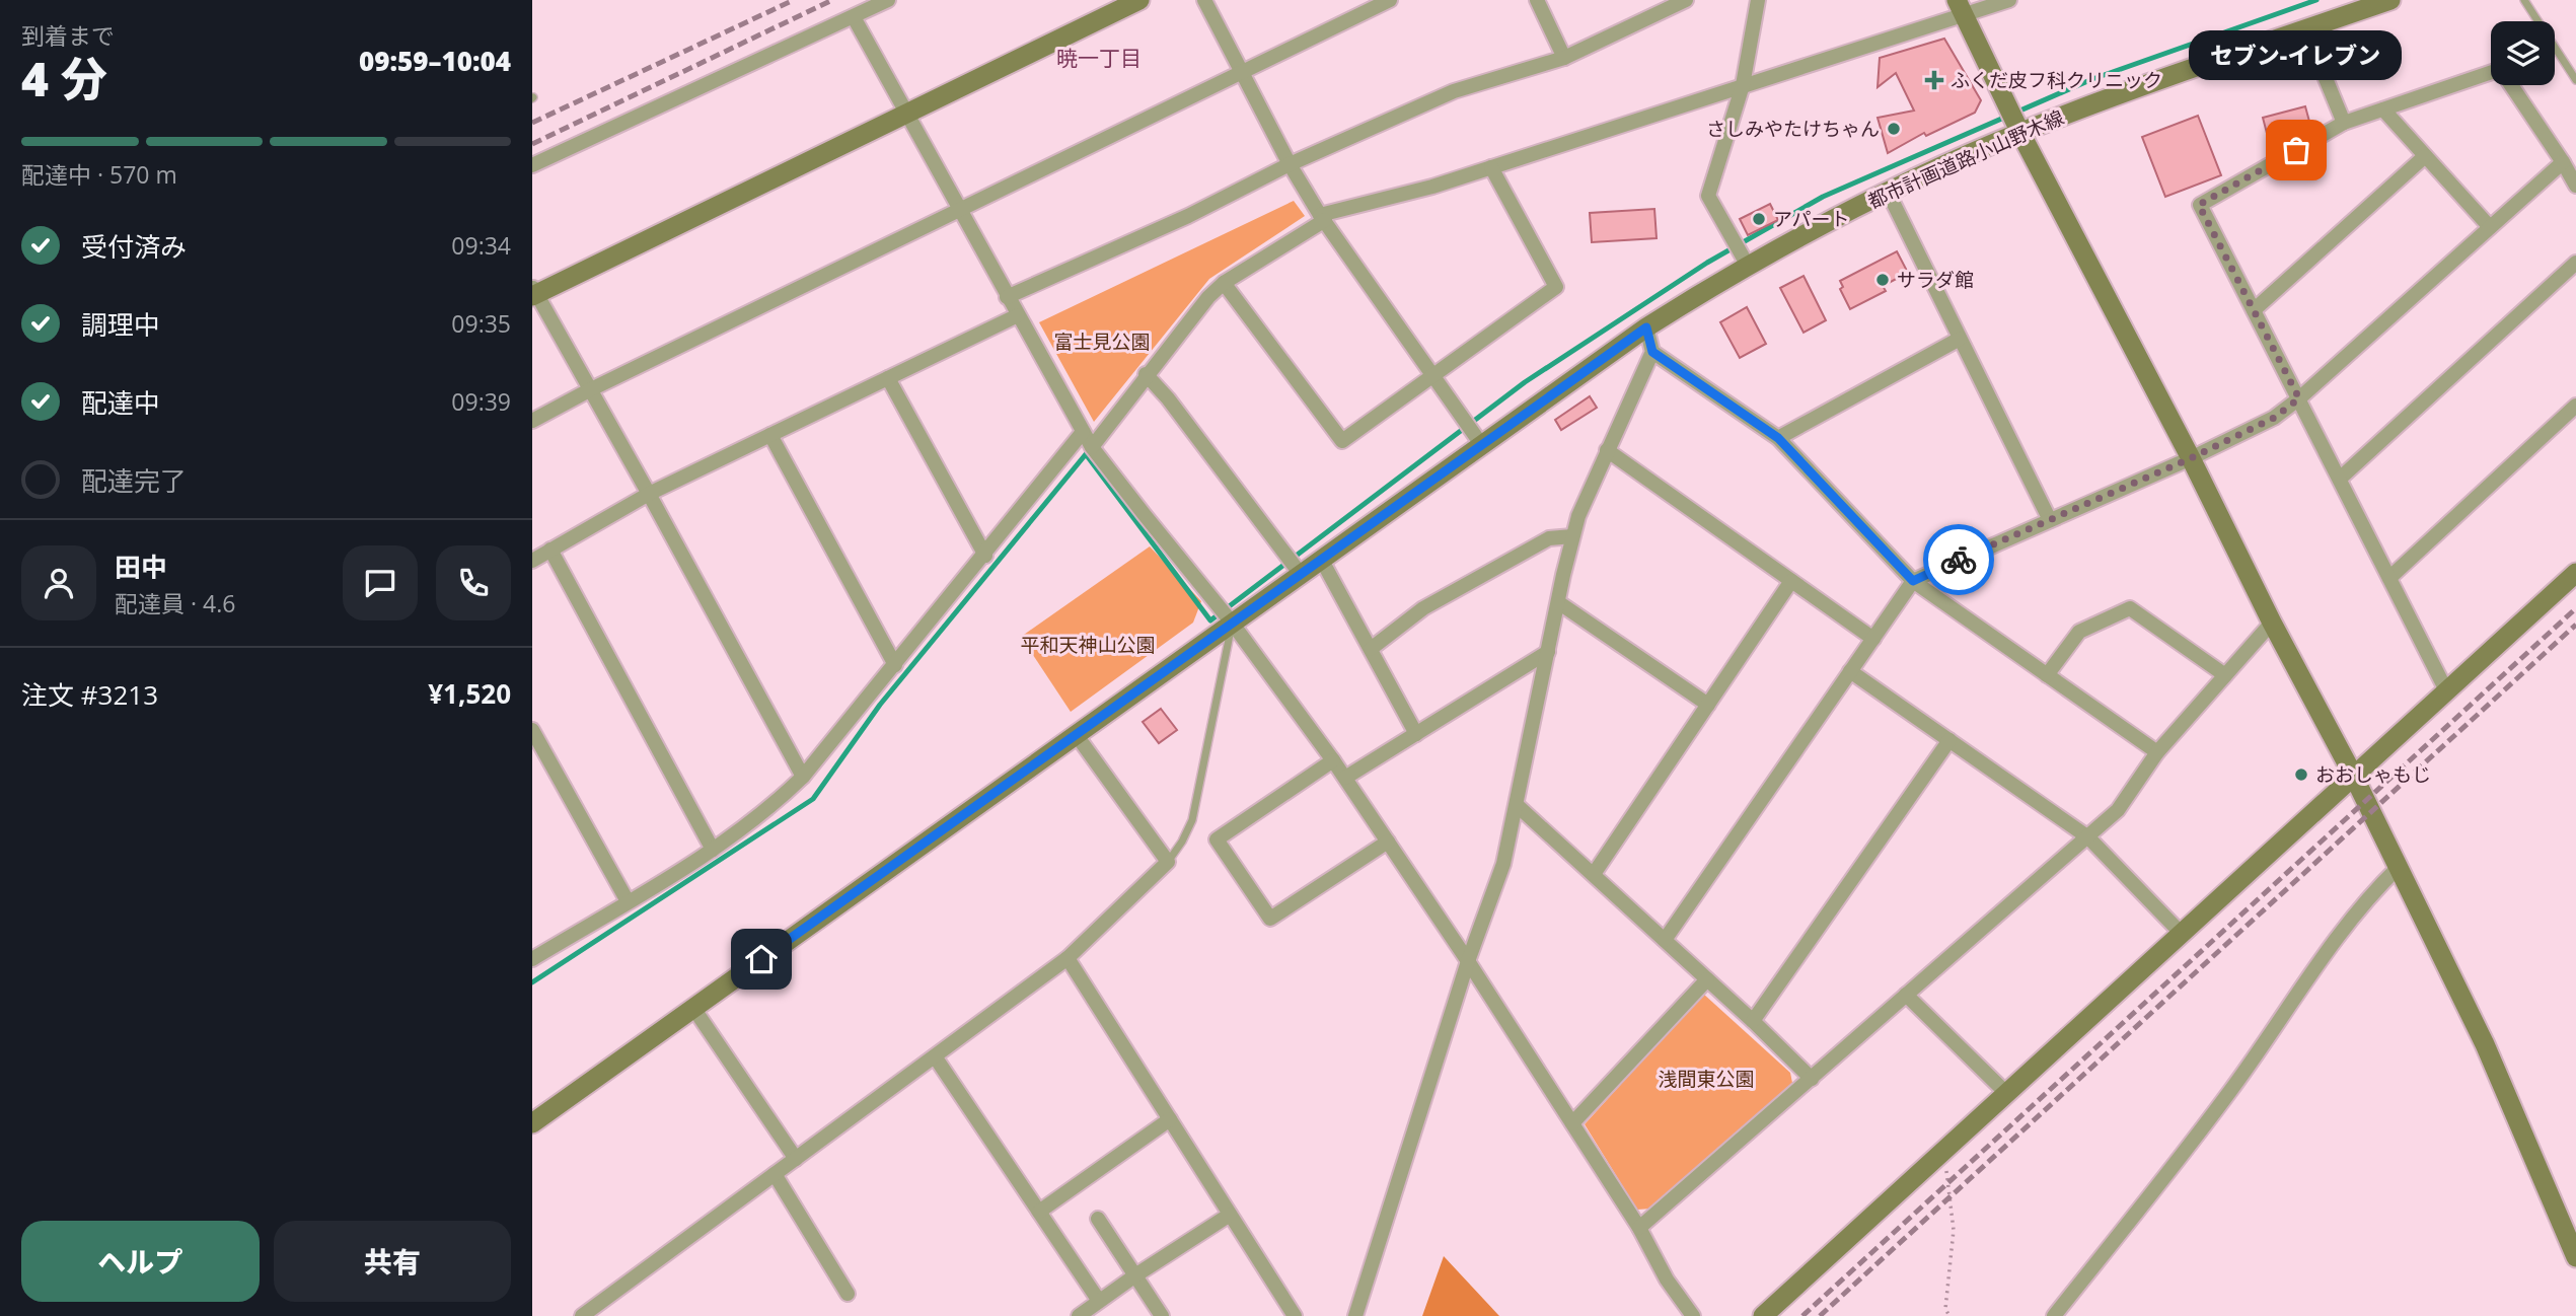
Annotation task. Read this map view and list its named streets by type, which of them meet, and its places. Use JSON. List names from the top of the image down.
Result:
{
  "streets": {
    "street": ["都市計画道路小山野木線"]
  },
  "districts": ["暁一丁目"],
  "parks": ["富士見公園", "平和天神山公園", "浅間東公園"],
  "places": {
    "health": ["ふくだ皮フ科クリニック"],
    "other": [
      "さしみやたけちゃん",
      "セブン-イレブン",
      "アパート",
      "サラダ館",
      "おおしゃもじ"
    ]
  },
  "page": {
    "heading": ["4 分", "到着まで", "09:59–10:04"],
    "panel": [
      "田中",
      "配達員 · 4.6",
      "注文 #3213",
      "¥1,520"
    ],
    "bubble": "セブン-イレブン",
    "bar": "配達中 · 570 m",
    "list": [
      ["受付済み", "09:34"],
      ["調理中", "09:35"],
      ["配達中", "09:39"],
      "配達完了"
    ],
    "buttons": ["ヘルプ", "共有"]
  }
}
